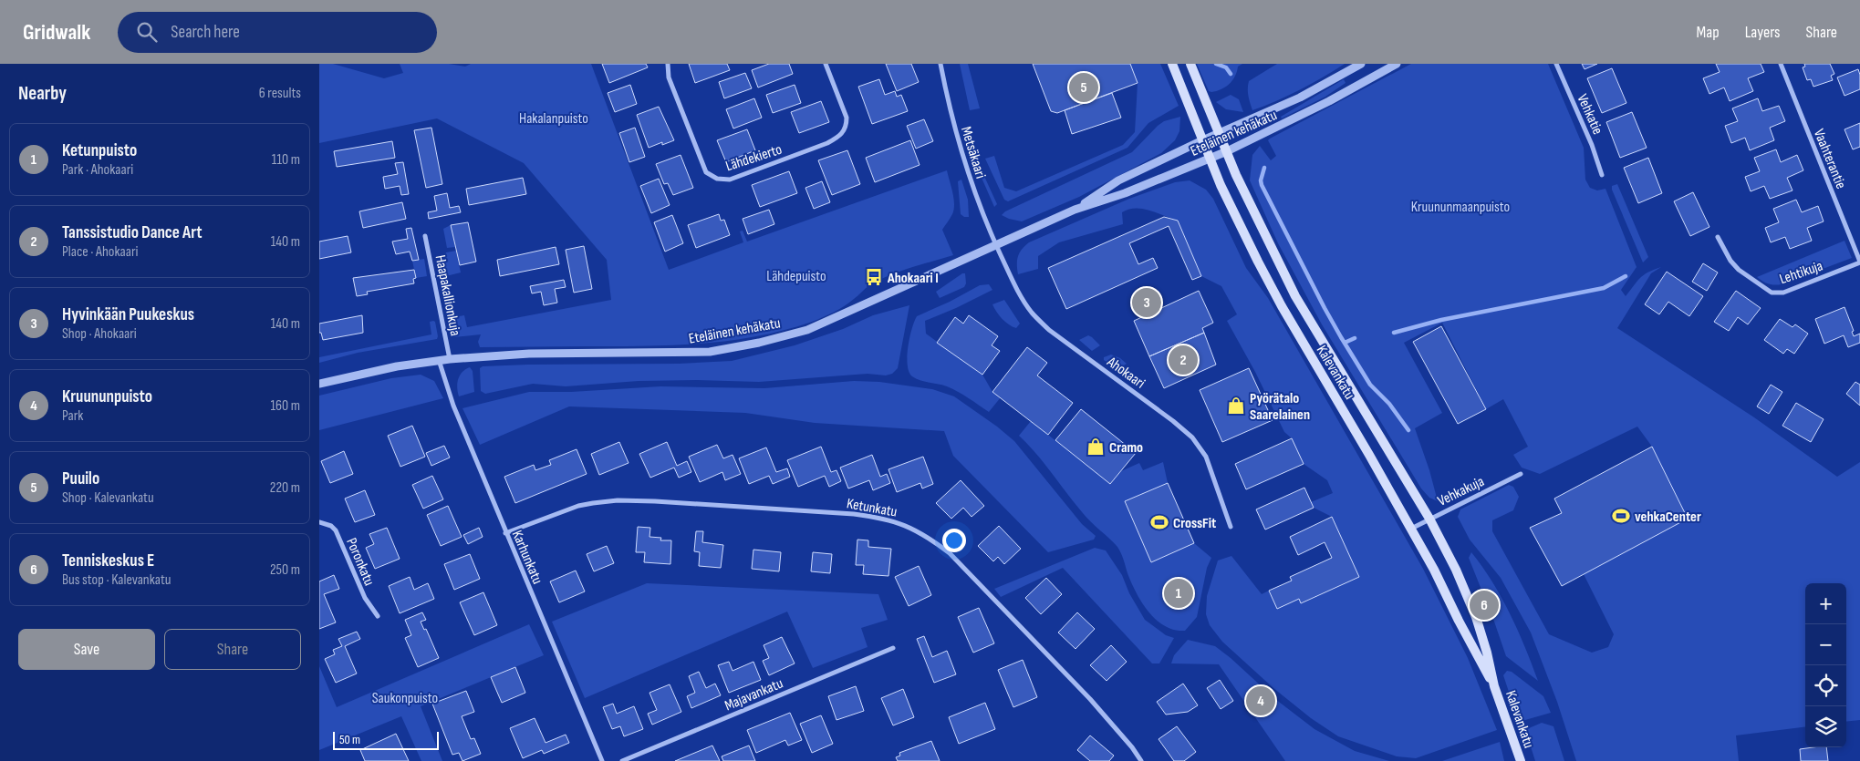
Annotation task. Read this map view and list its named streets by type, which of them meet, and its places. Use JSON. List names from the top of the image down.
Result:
{
  "streets": {
    "main road": ["Kalevankatu"],
    "street": [
      "Vehkatie",
      "Eteläinen kehäkatu",
      "Metsäkaari",
      "Lähdekierto",
      "Vaahterantie",
      "Lehtikuja",
      "Haapakallionkuja",
      "Ahokaari",
      "Vehkakuja",
      "Ketunkatu",
      "Karhunkatu",
      "Poronkatu",
      "Majavankatu"
    ]
  },
  "crossings": [
    ["Eteläinen kehäkatu", "Metsäkaari"],
    ["Eteläinen kehäkatu", "Haapakallionkuja"],
    ["Eteläinen kehäkatu", "Ahokaari"],
    ["Eteläinen kehäkatu", "Kalevankatu"],
    ["Eteläinen kehäkatu", "Karhunkatu"],
    ["Metsäkaari", "Ahokaari"],
    ["Vaahterantie", "Lehtikuja"],
    ["Kalevankatu", "Vehkakuja"],
    ["Ketunkatu", "Karhunkatu"]
  ],
  "parks": [
    "Hakalanpuisto",
    "Kruununmaanpuisto",
    "Lähdepuisto",
    "Saukonpuisto"
  ],
  "places": {
    "bus stop": ["Ahokaari I"],
    "shop": ["Pyörätalo Saarelainen", "Cramo"],
    "sports": ["vehkaCenter", "CrossFit"]
  },
  "scale_bar": "50 m",
  "page": {
    "header": "Gridwalk",
    "search": "Search here",
    "nav": ["Map", "Layers", "Share"],
    "heading": ["Nearby", "6 results"],
    "pins": [
      "5",
      "3",
      "2",
      "1",
      "6",
      "4"
    ],
    "list": [
      {
        "mark": "1",
        "name": "Ketunpuisto",
        "note": "Park · Ahokaari",
        "value": "110 m"
      },
      {
        "mark": "2",
        "name": "Tanssistudio Dance Art",
        "note": "Place · Ahokaari",
        "value": "140 m"
      },
      {
        "mark": "3",
        "name": "Hyvinkään Puukeskus",
        "note": "Shop · Ahokaari",
        "value": "140 m"
      },
      {
        "mark": "4",
        "name": "Kruununpuisto",
        "note": "Park",
        "value": "160 m"
      },
      {
        "mark": "5",
        "name": "Puuilo",
        "note": "Shop · Kalevankatu",
        "value": "220 m"
      },
      {
        "mark": "6",
        "name": "Tenniskeskus E",
        "note": "Bus stop · Kalevankatu",
        "value": "250 m"
      }
    ],
    "map_buttons": ["+", "−"],
    "buttons": ["Save", "Share"],
    "scale": "50 m"
  }
}
